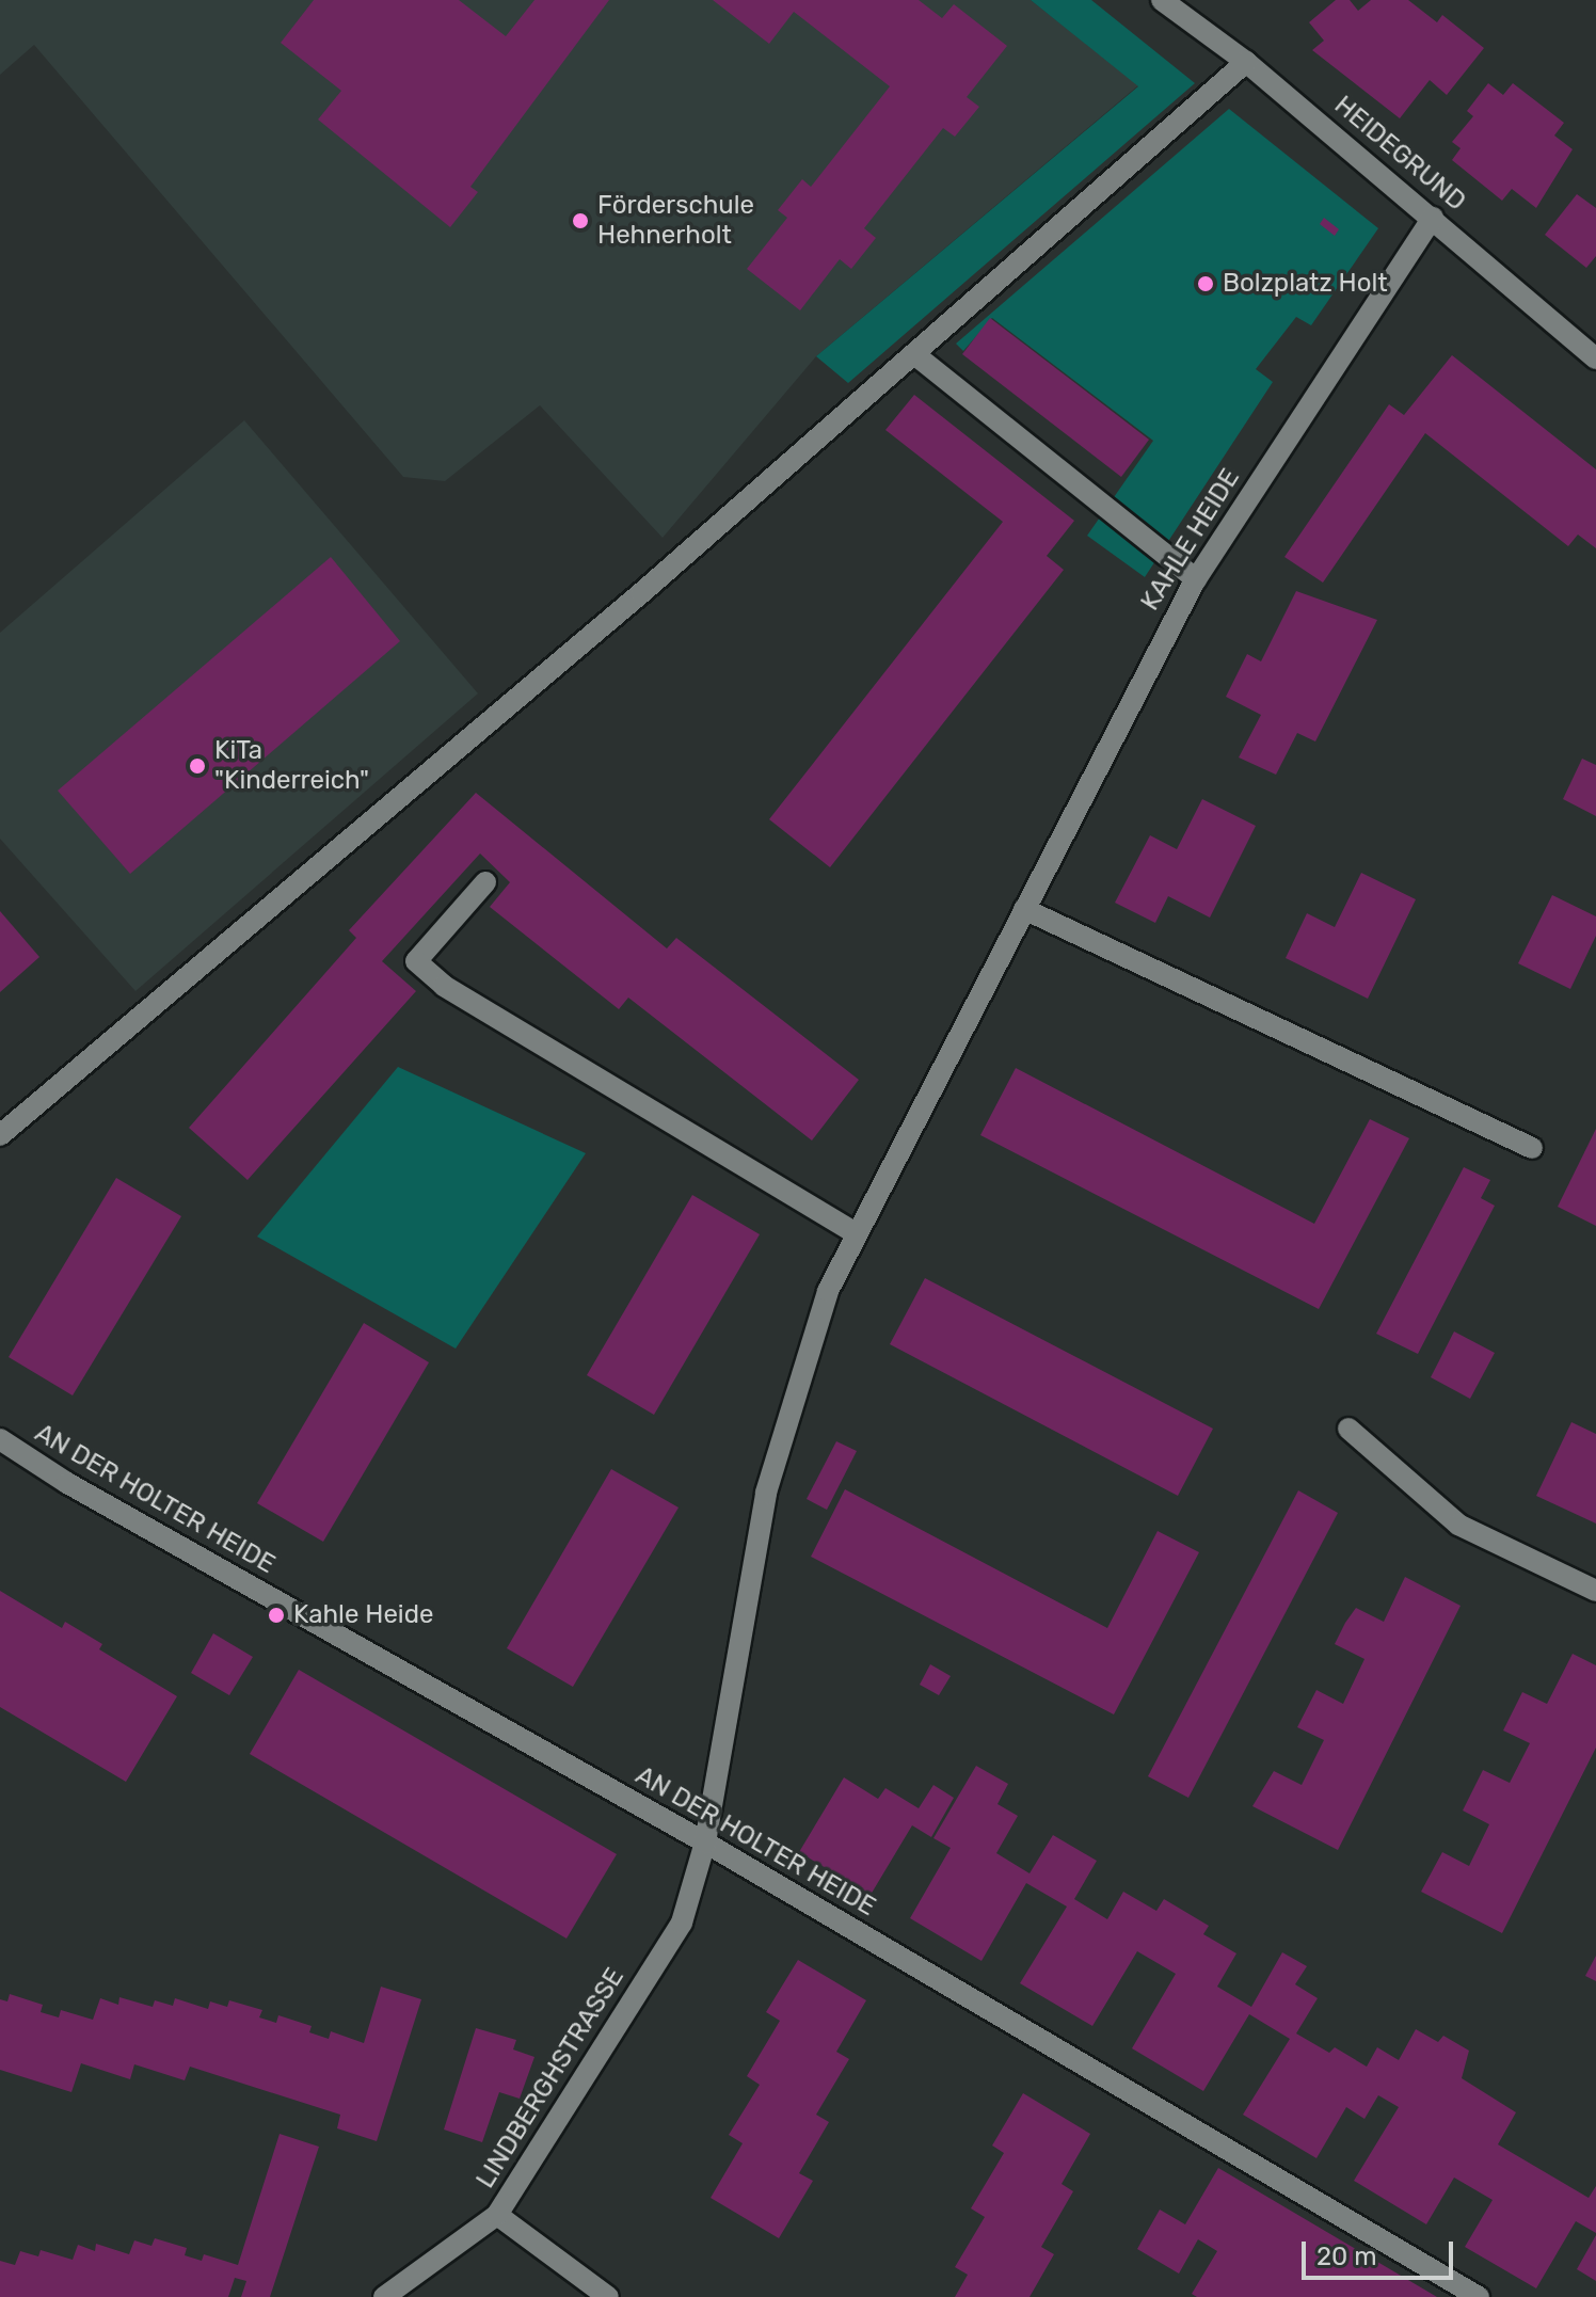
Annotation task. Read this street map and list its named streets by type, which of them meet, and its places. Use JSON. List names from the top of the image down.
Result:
{
  "streets": {
    "street": [
      "HEIDEGRUND",
      "KAHLE HEIDE",
      "AN DER HOLTER HEIDE",
      "LINDBERGHSTRASSE"
    ]
  },
  "crossings": [
    ["HEIDEGRUND", "KAHLE HEIDE"],
    ["KAHLE HEIDE", "AN DER HOLTER HEIDE"],
    ["KAHLE HEIDE", "LINDBERGHSTRASSE"],
    ["AN DER HOLTER HEIDE", "LINDBERGHSTRASSE"]
  ],
  "places": [
    "Förderschule Hehnerholt",
    "Bolzplatz Holt",
    "KiTa \"Kinderreich\"",
    "Kahle Heide"
  ],
  "scale_bar": "20 m"
}
